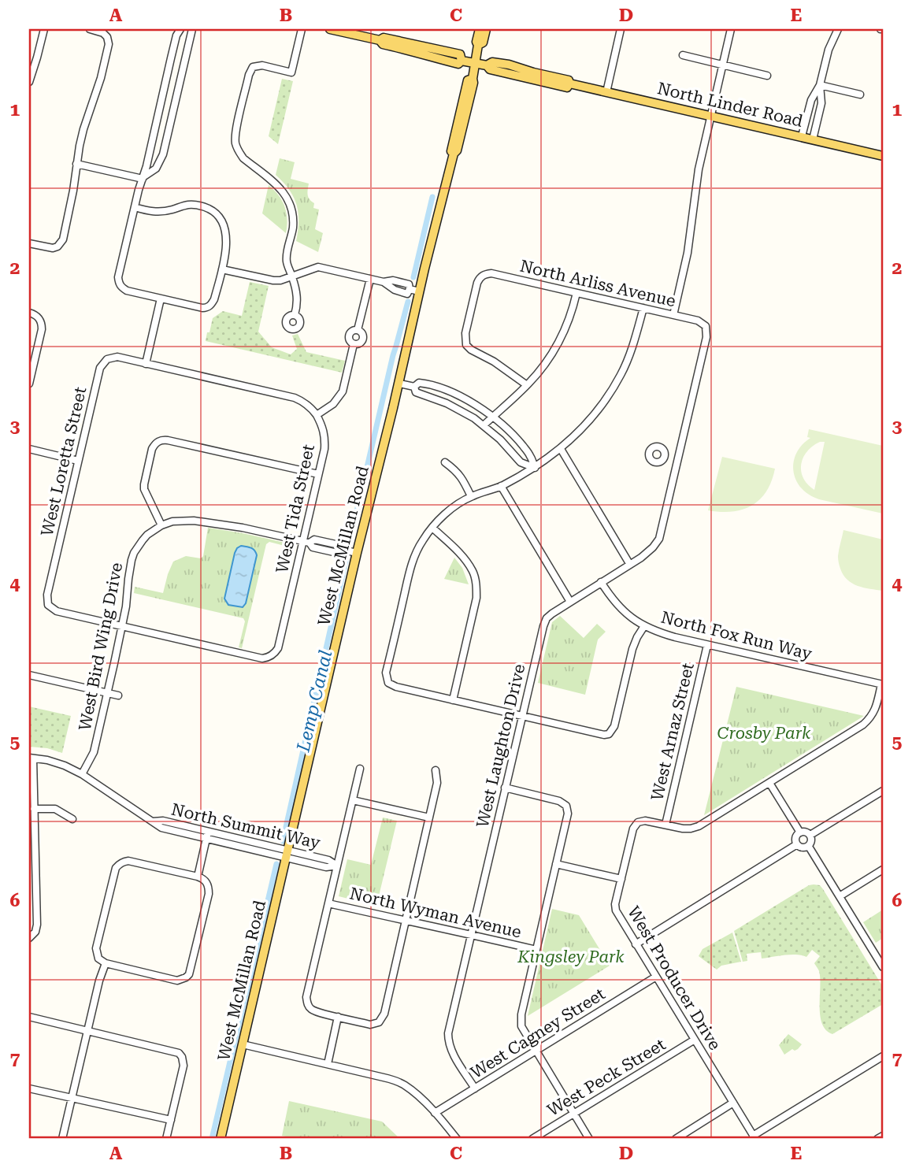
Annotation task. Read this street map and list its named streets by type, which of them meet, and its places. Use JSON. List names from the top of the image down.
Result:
{
  "streets": {
    "main road": ["North Linder Road", "West McMillan Road"],
    "street": [
      "North Arliss Avenue",
      "West Loretta Street",
      "West Tida Street",
      "North Fox Run Way",
      "West Bird Wing Drive",
      "West Arnaz Street",
      "West Laughton Drive",
      "North Summit Way",
      "North Wyman Avenue",
      "West Producer Drive",
      "West Cagney Street",
      "West Peck Street"
    ]
  },
  "crossings": [
    ["North Linder Road", "West McMillan Road"],
    ["North Arliss Avenue", "West Laughton Drive"],
    ["West Loretta Street", "West Tida Street"],
    ["West Loretta Street", "West Bird Wing Drive"],
    ["West Tida Street", "West Bird Wing Drive"],
    ["West McMillan Road", "North Summit Way"],
    ["North Fox Run Way", "West Arnaz Street"],
    ["North Fox Run Way", "West Laughton Drive"],
    ["West Bird Wing Drive", "North Summit Way"],
    ["West Arnaz Street", "West Producer Drive"],
    ["West Laughton Drive", "North Wyman Avenue"],
    ["West Laughton Drive", "West Cagney Street"],
    ["West Producer Drive", "West Cagney Street"],
    ["West Producer Drive", "West Peck Street"]
  ],
  "water": ["Lemp Canal"],
  "parks": ["Crosby Park", "Kingsley Park"],
  "grid": {
    "columns": [
      "A",
      "B",
      "C",
      "D",
      "E"
    ],
    "rows": [
      "1",
      "2",
      "3",
      "4",
      "5",
      "6",
      "7"
    ]
  }
}
